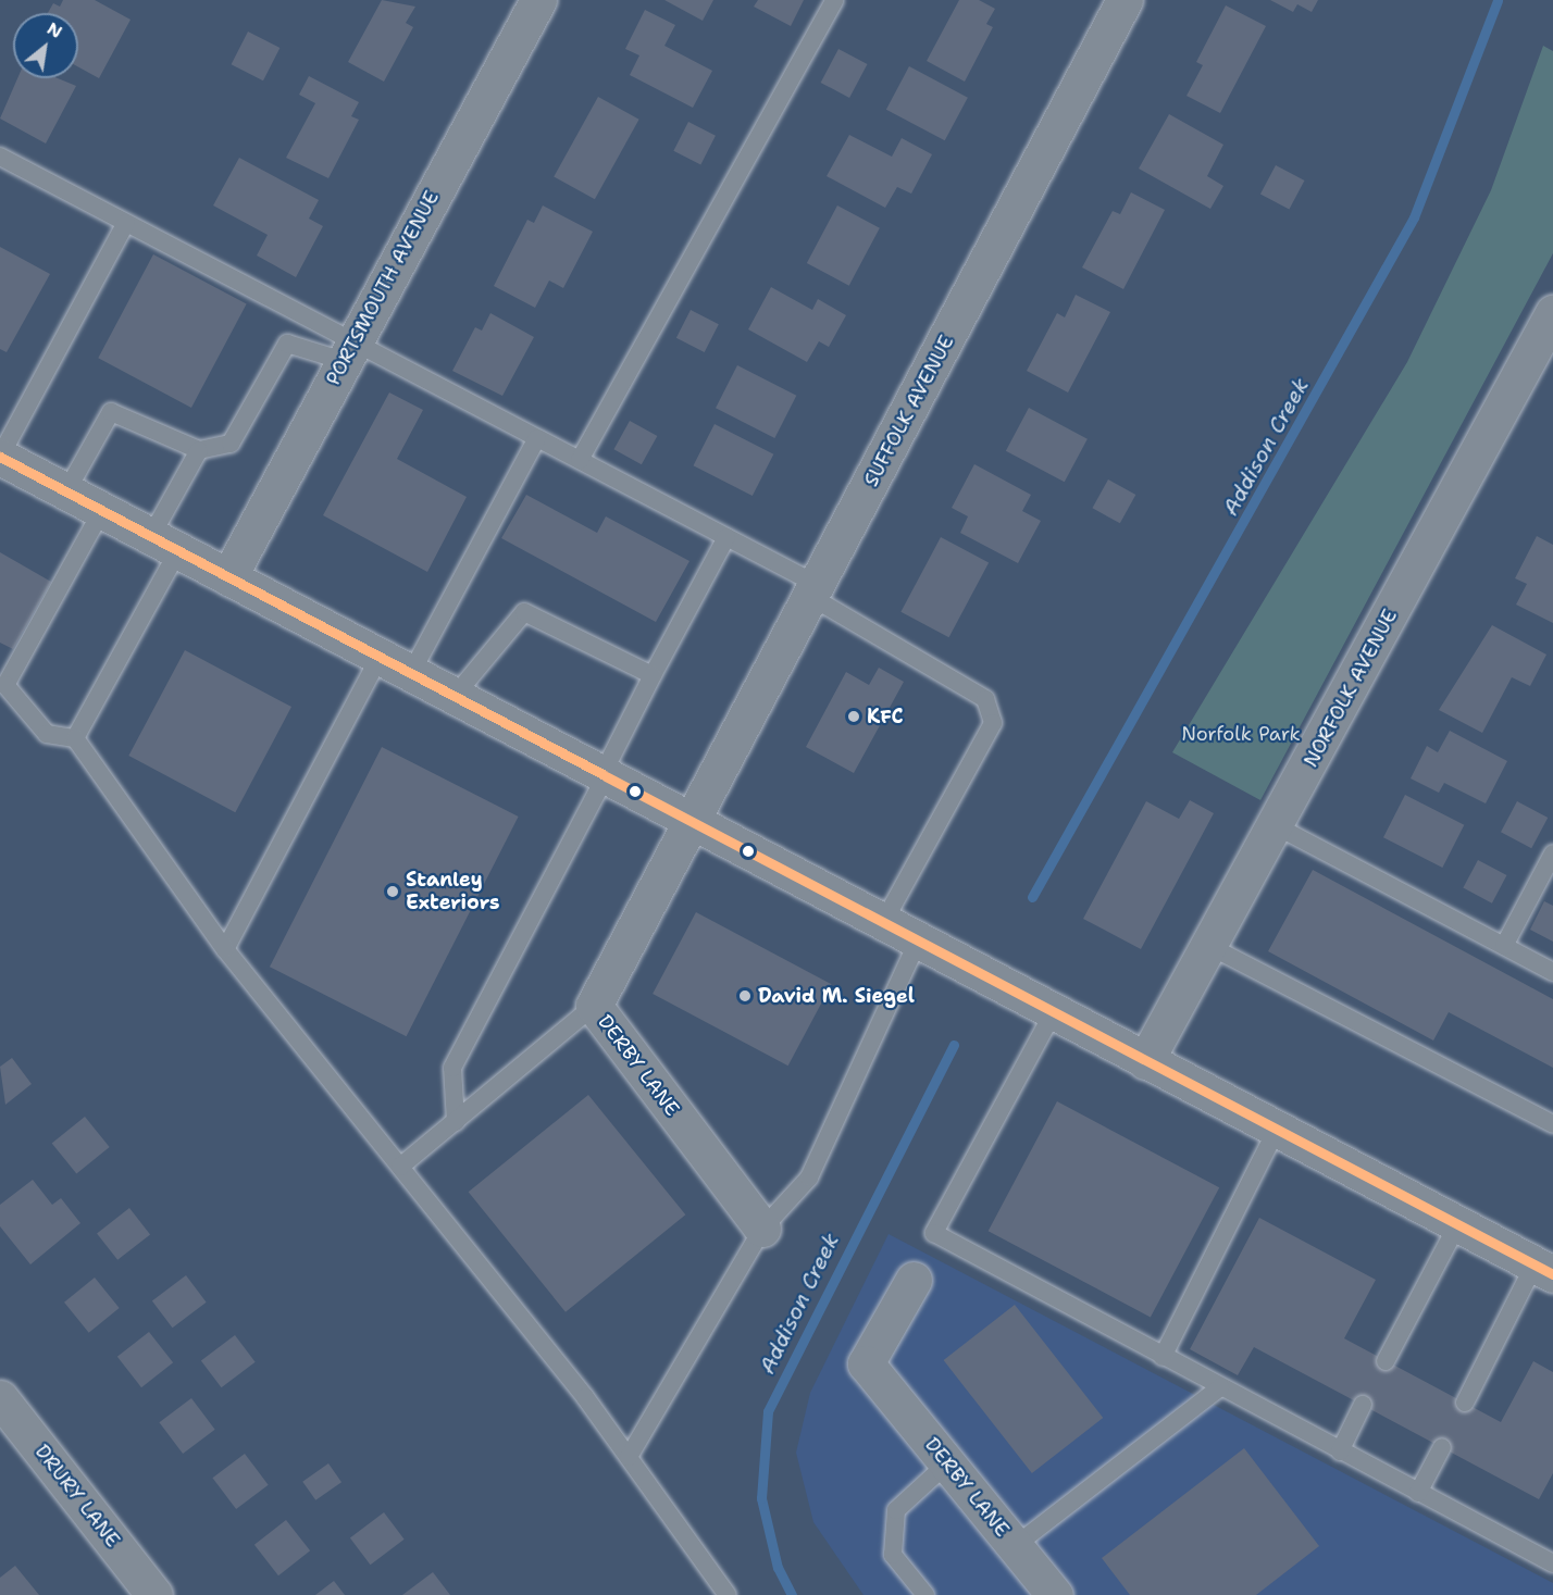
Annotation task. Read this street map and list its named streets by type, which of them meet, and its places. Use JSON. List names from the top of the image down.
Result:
{
  "streets": {
    "street": [
      "PORTSMOUTH AVENUE",
      "SUFFOLK AVENUE",
      "NORFOLK AVENUE",
      "DERBY LANE",
      "DRURY LANE"
    ]
  },
  "crossings": [
    ["SUFFOLK AVENUE", "DERBY LANE"]
  ],
  "water": ["Addison Creek"],
  "parks": ["Norfolk Park"],
  "places": ["KFC", "Stanley Exteriors", "David M. Siegel"],
  "north": "top right"
}
